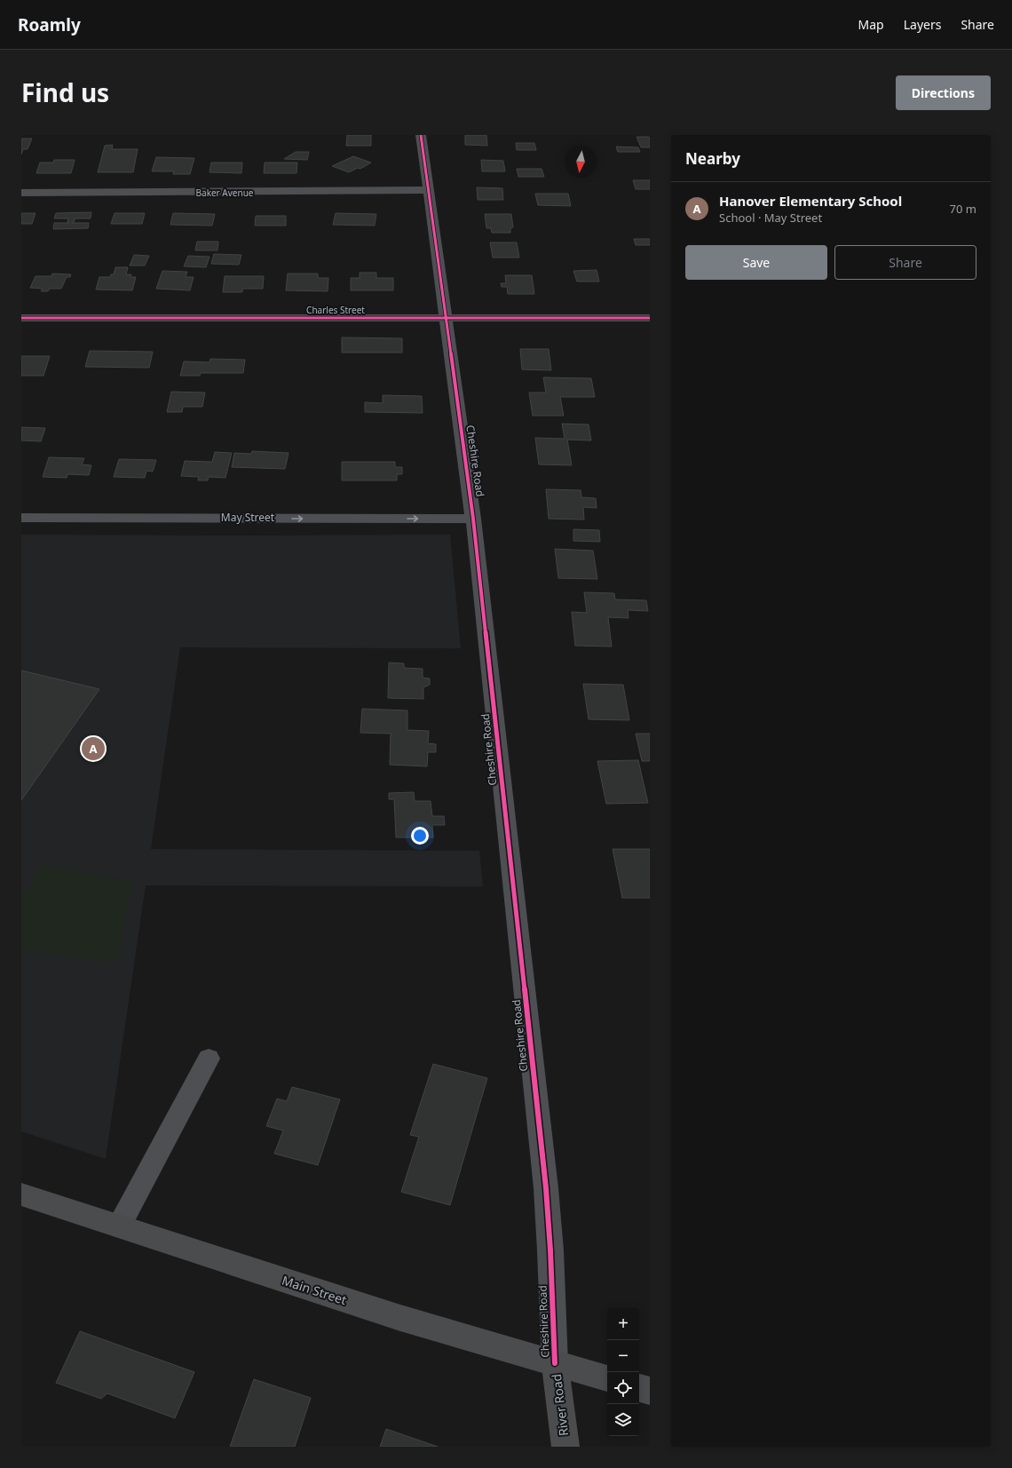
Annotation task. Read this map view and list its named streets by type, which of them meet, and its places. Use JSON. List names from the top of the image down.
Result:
{
  "streets": {
    "main road": ["Main Street", "River Road"],
    "street": [
      "Baker Avenue",
      "Charles Street",
      "Cheshire Road",
      "May Street"
    ]
  },
  "crossings": [
    ["Baker Avenue", "Cheshire Road"],
    ["Charles Street", "Cheshire Road"],
    ["Cheshire Road", "May Street"],
    ["Cheshire Road", "Main Street"],
    ["Cheshire Road", "River Road"],
    ["Main Street", "River Road"]
  ],
  "one_way": ["May Street"],
  "north": "bottom",
  "page": {
    "header": "Roamly",
    "nav": ["Map", "Layers", "Share"],
    "title": "Find us",
    "buttons": [
      "Directions",
      ["Save", "Share"]
    ],
    "heading": "Nearby",
    "list": [
      {
        "mark": "A",
        "name": "Hanover Elementary School",
        "note": "School · May Street",
        "value": "70 m"
      }
    ],
    "pins": "A",
    "map_buttons": ["+", "−"]
  }
}
